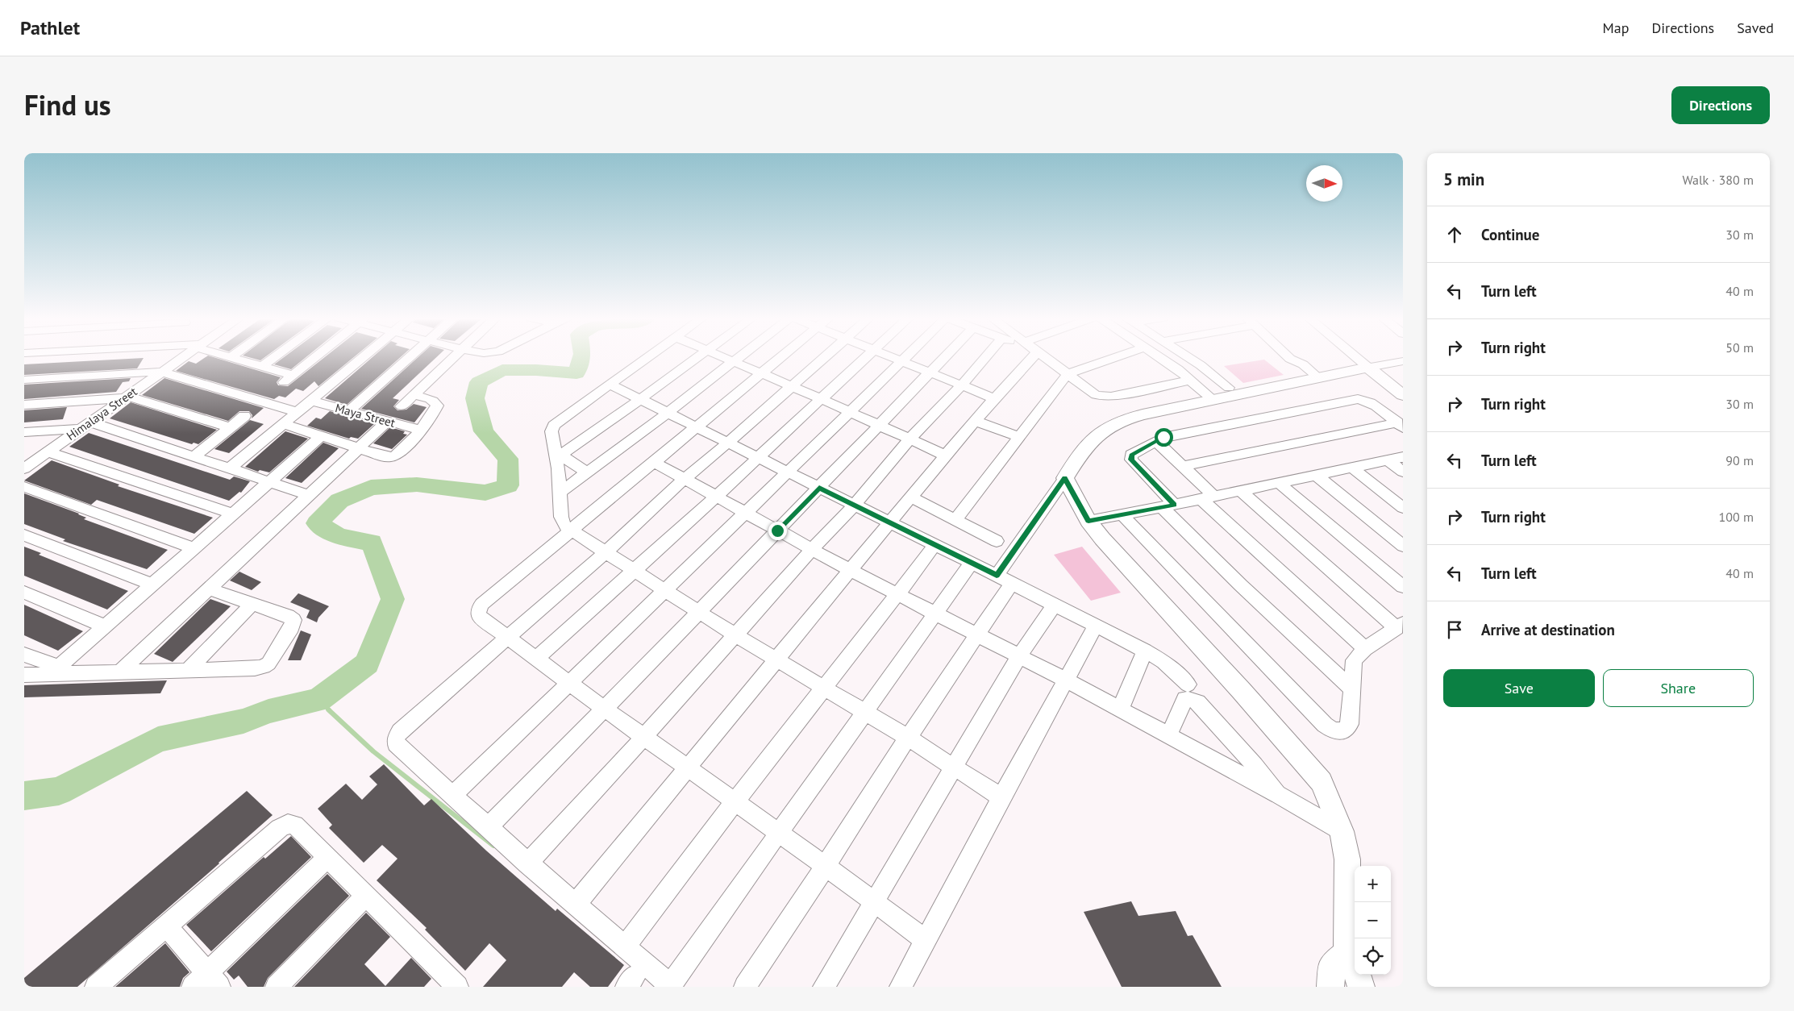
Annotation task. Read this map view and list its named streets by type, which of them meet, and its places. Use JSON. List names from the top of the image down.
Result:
{
  "streets": {
    "street": ["Himalaya Street", "Maya Street"]
  },
  "north": "right",
  "page": {
    "header": "Pathlet",
    "nav": ["Map", "Directions", "Saved"],
    "title": "Find us",
    "buttons": [
      "Directions",
      ["Save", "Share"]
    ],
    "heading": ["5 min", "Walk · 380 m"],
    "list": [
      ["Continue", "30 m"],
      ["Turn left", "40 m"],
      ["Turn right", "50 m"],
      ["Turn right", "30 m"],
      ["Turn left", "90 m"],
      ["Turn right", "100 m"],
      ["Turn left", "40 m"],
      "Arrive at destination"
    ],
    "map_buttons": ["+", "−"]
  }
}
